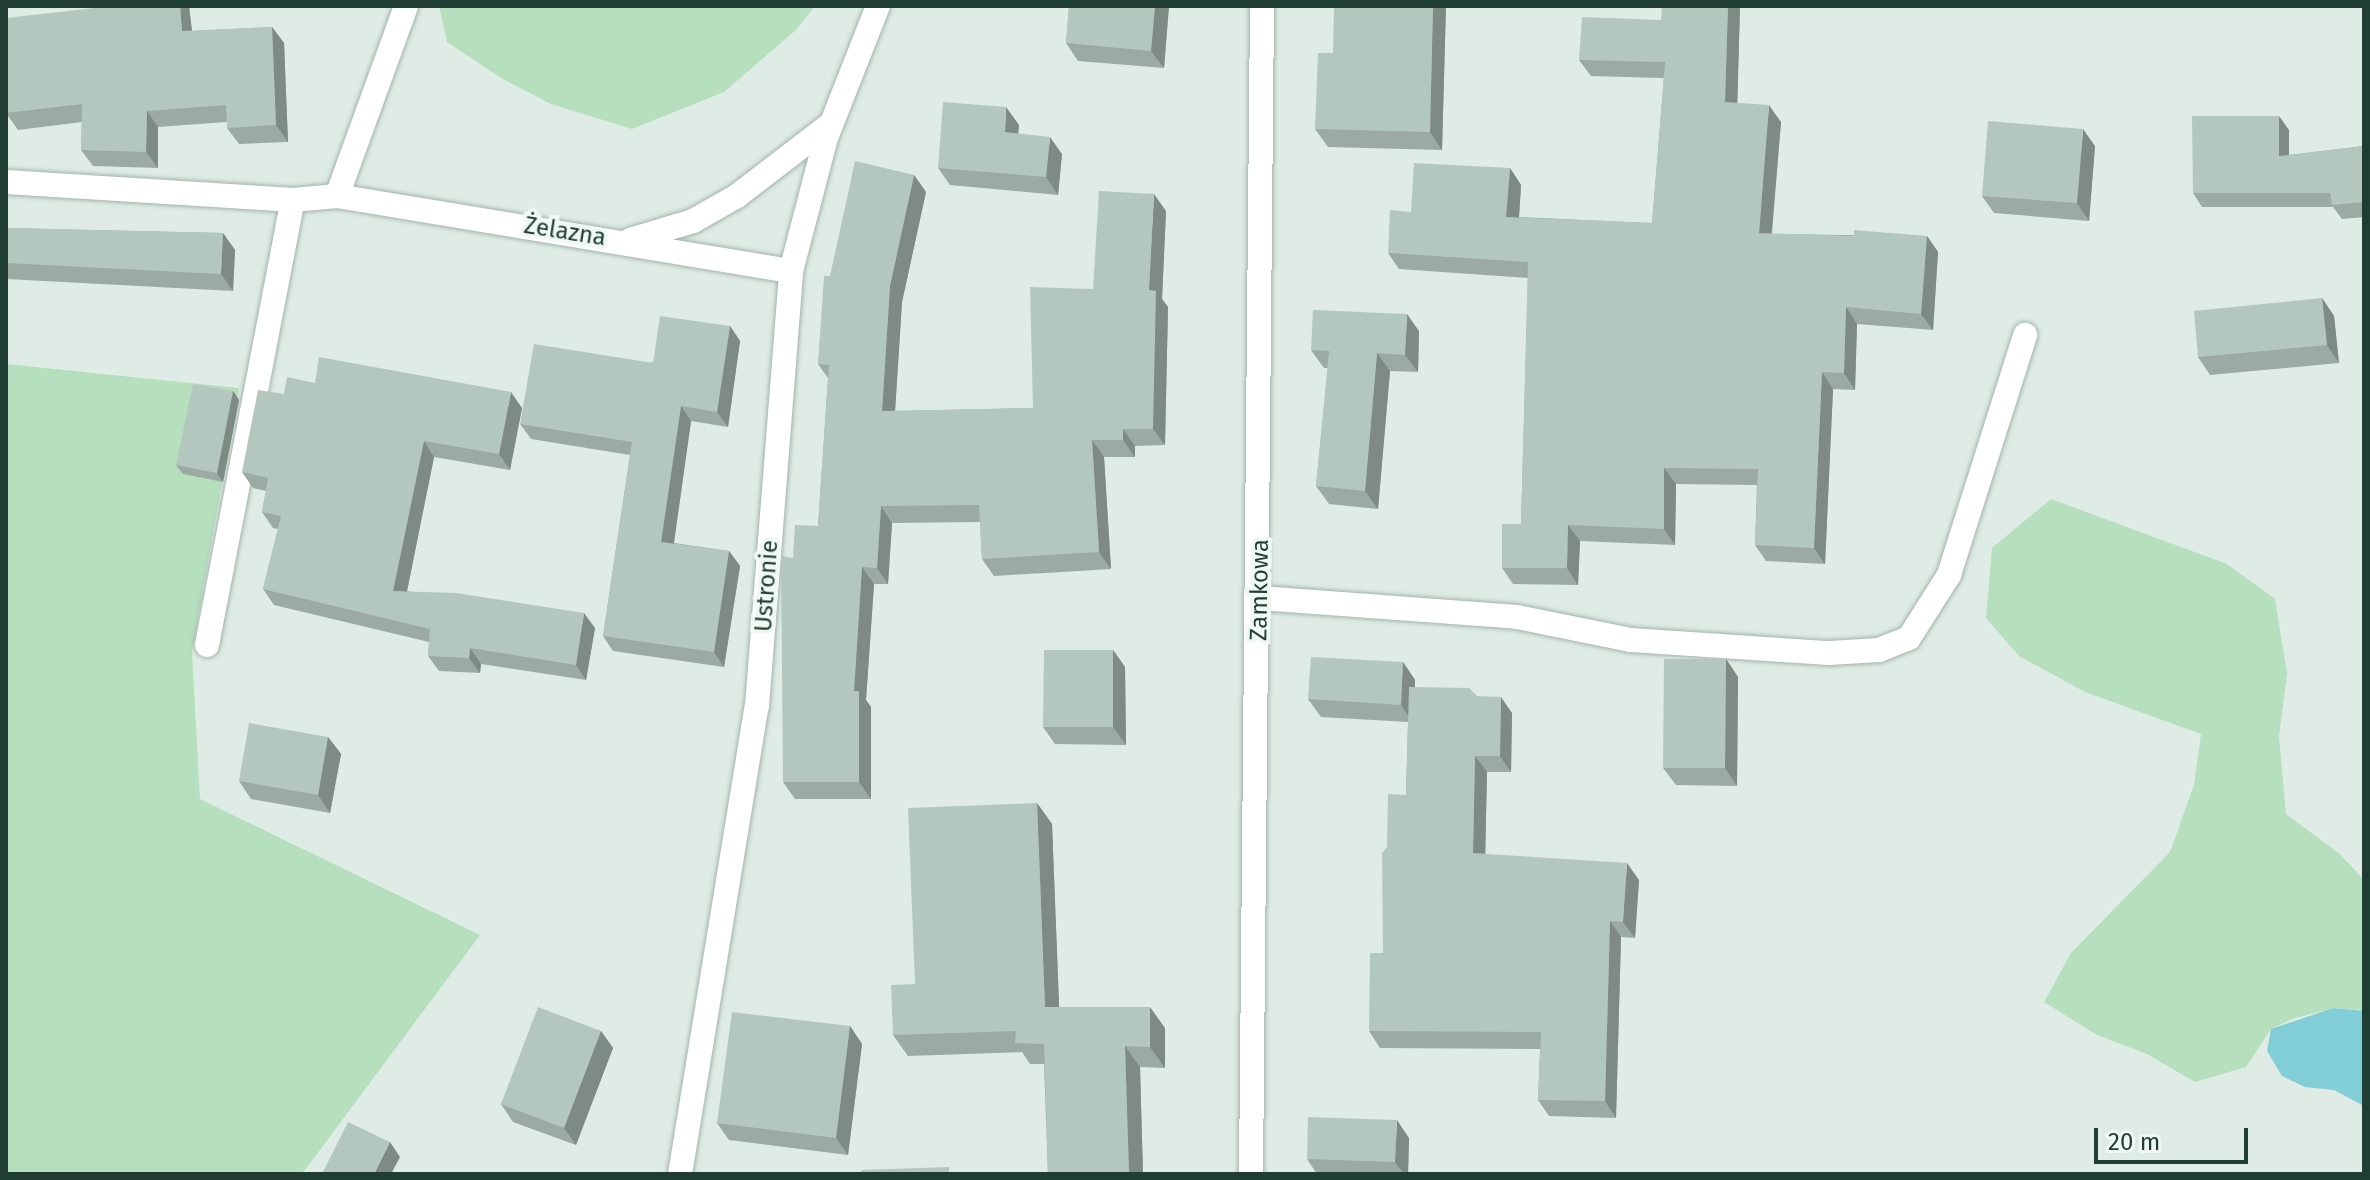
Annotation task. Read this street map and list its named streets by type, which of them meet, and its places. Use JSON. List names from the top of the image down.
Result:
{
  "streets": {
    "street": ["Żelazna", "Ustronie", "Zamkowa"]
  },
  "crossings": [
    ["Żelazna", "Ustronie"]
  ],
  "scale_bar": "20 m"
}
